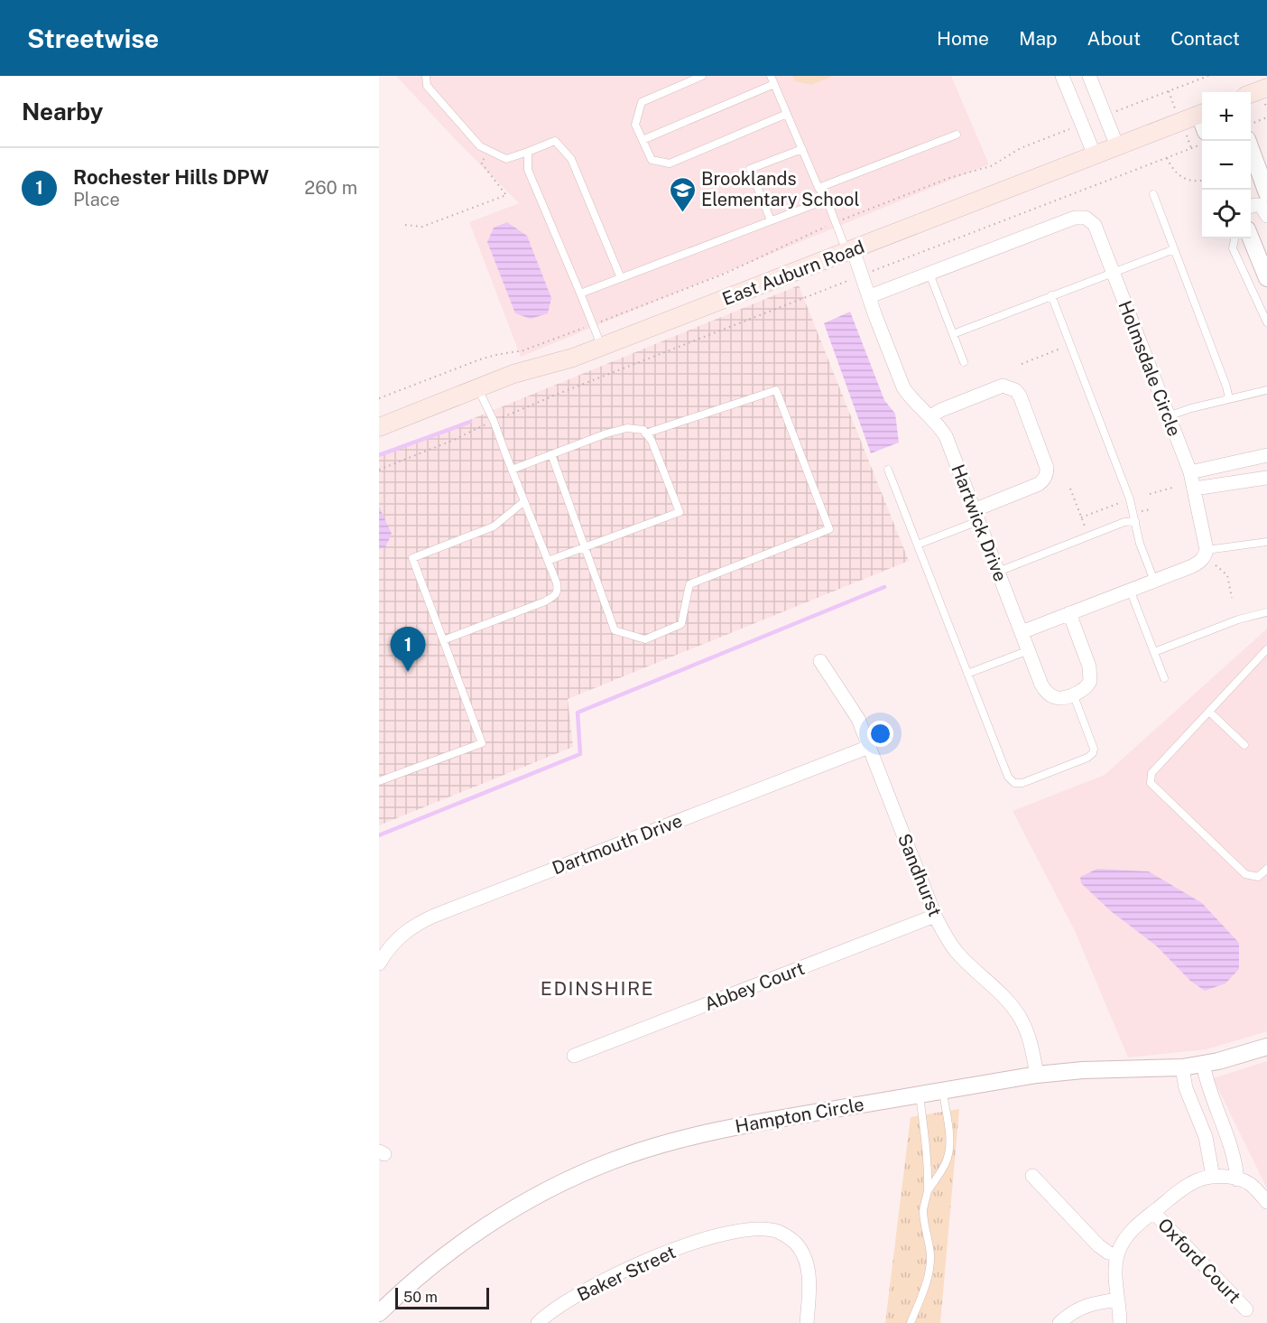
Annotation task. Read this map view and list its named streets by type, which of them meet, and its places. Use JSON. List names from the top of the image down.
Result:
{
  "streets": {
    "main road": ["East Auburn Road"],
    "street": [
      "Holmsdale Circle",
      "Hartwick Drive",
      "Dartmouth Drive",
      "Sandhurst",
      "Abbey Court",
      "Hampton Circle",
      "Oxford Court",
      "Baker Street"
    ]
  },
  "crossings": [
    ["East Auburn Road", "Hartwick Drive"],
    ["Holmsdale Circle", "Hartwick Drive"],
    ["Dartmouth Drive", "Sandhurst"],
    ["Sandhurst", "Abbey Court"],
    ["Sandhurst", "Hampton Circle"]
  ],
  "districts": ["EDINSHIRE"],
  "places": {
    "school or university": ["Brooklands Elementary School"]
  },
  "scale_bar": "50 m",
  "page": {
    "header": "Streetwise",
    "nav": [
      "Home",
      "Map",
      "About",
      "Contact"
    ],
    "heading": "Nearby",
    "map_buttons": ["+", "−"],
    "list": [
      {
        "mark": "1",
        "name": "Rochester Hills DPW",
        "note": "Place",
        "value": "260 m"
      }
    ],
    "pins": "1",
    "scale": "50 m"
  }
}
